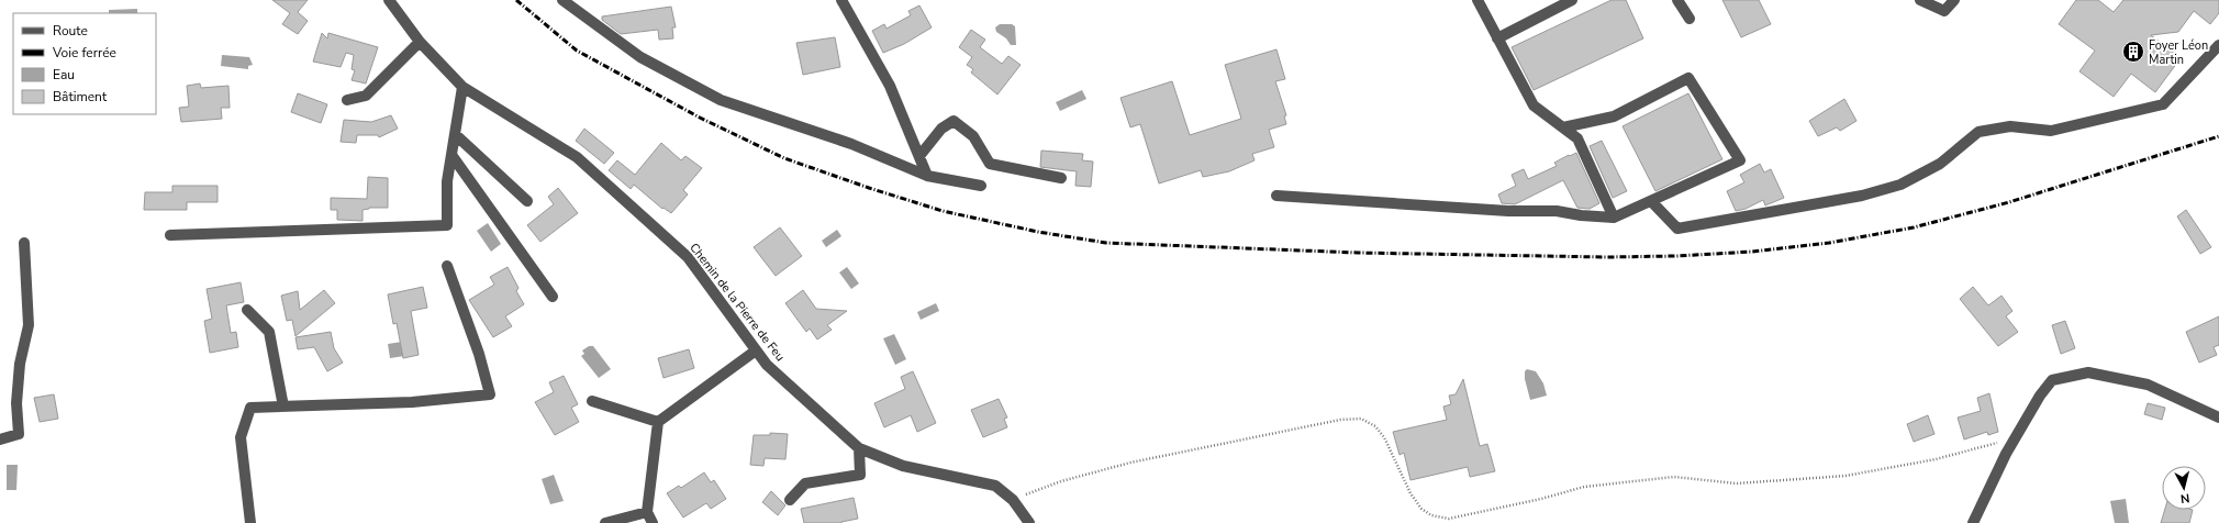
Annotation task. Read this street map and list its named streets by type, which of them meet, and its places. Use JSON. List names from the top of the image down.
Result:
{
  "streets": {
    "street": ["Chemin de la Pierre de Feu"]
  },
  "places": {
    "building": ["Foyer Léon Martin"]
  },
  "legend": [
    "Route",
    "Voie ferrée",
    "Eau",
    "Bâtiment"
  ],
  "north": "bottom"
}
